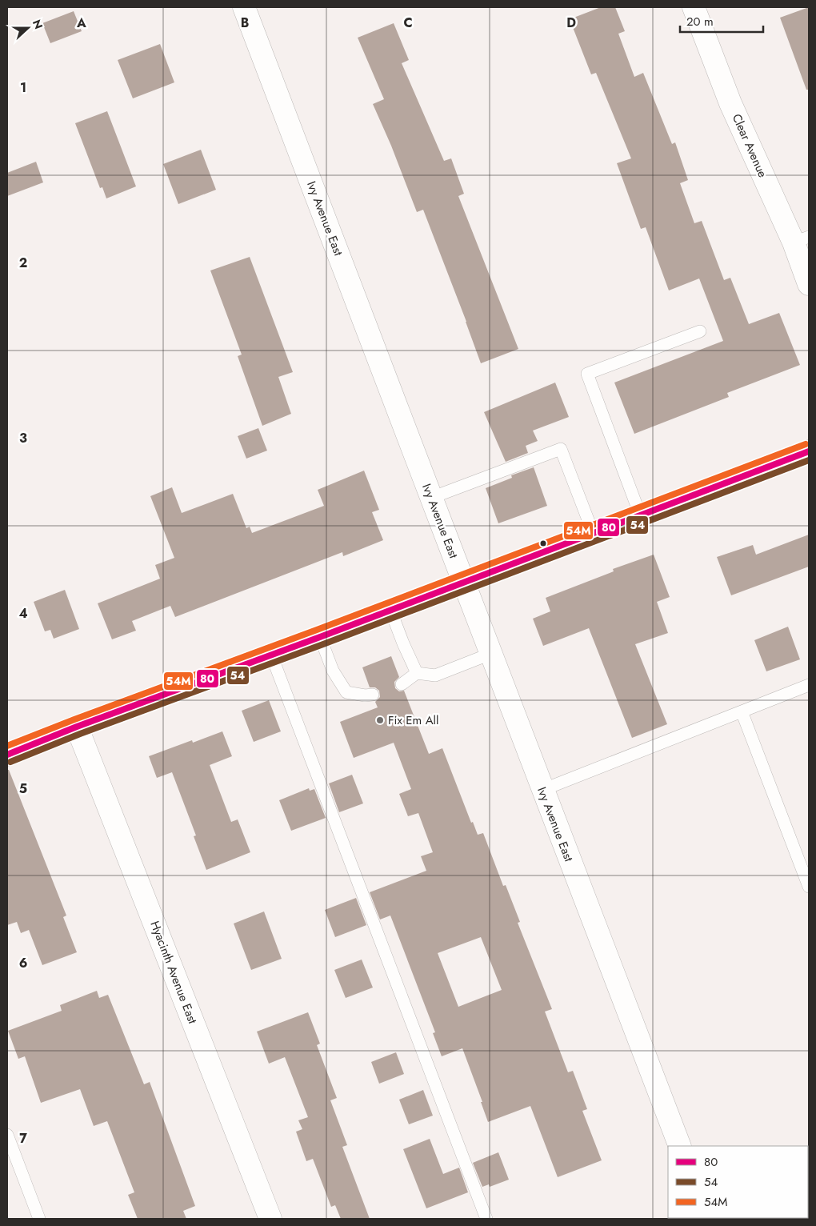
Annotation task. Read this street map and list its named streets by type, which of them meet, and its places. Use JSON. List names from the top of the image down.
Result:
{
  "streets": {
    "street": ["Clear Avenue", "Ivy Avenue East", "Hyacinth Avenue East"]
  },
  "places": ["Fix Em All"],
  "lines": ["transit line 54M", "transit line 80", "transit line 54"],
  "legend": ["80", "54", "54M"],
  "scale_bar": "20 m",
  "north": "right",
  "grid": {
    "columns": [
      "A",
      "B",
      "C",
      "D"
    ],
    "rows": [
      "1",
      "2",
      "3",
      "4",
      "5",
      "6",
      "7"
    ]
  }
}
